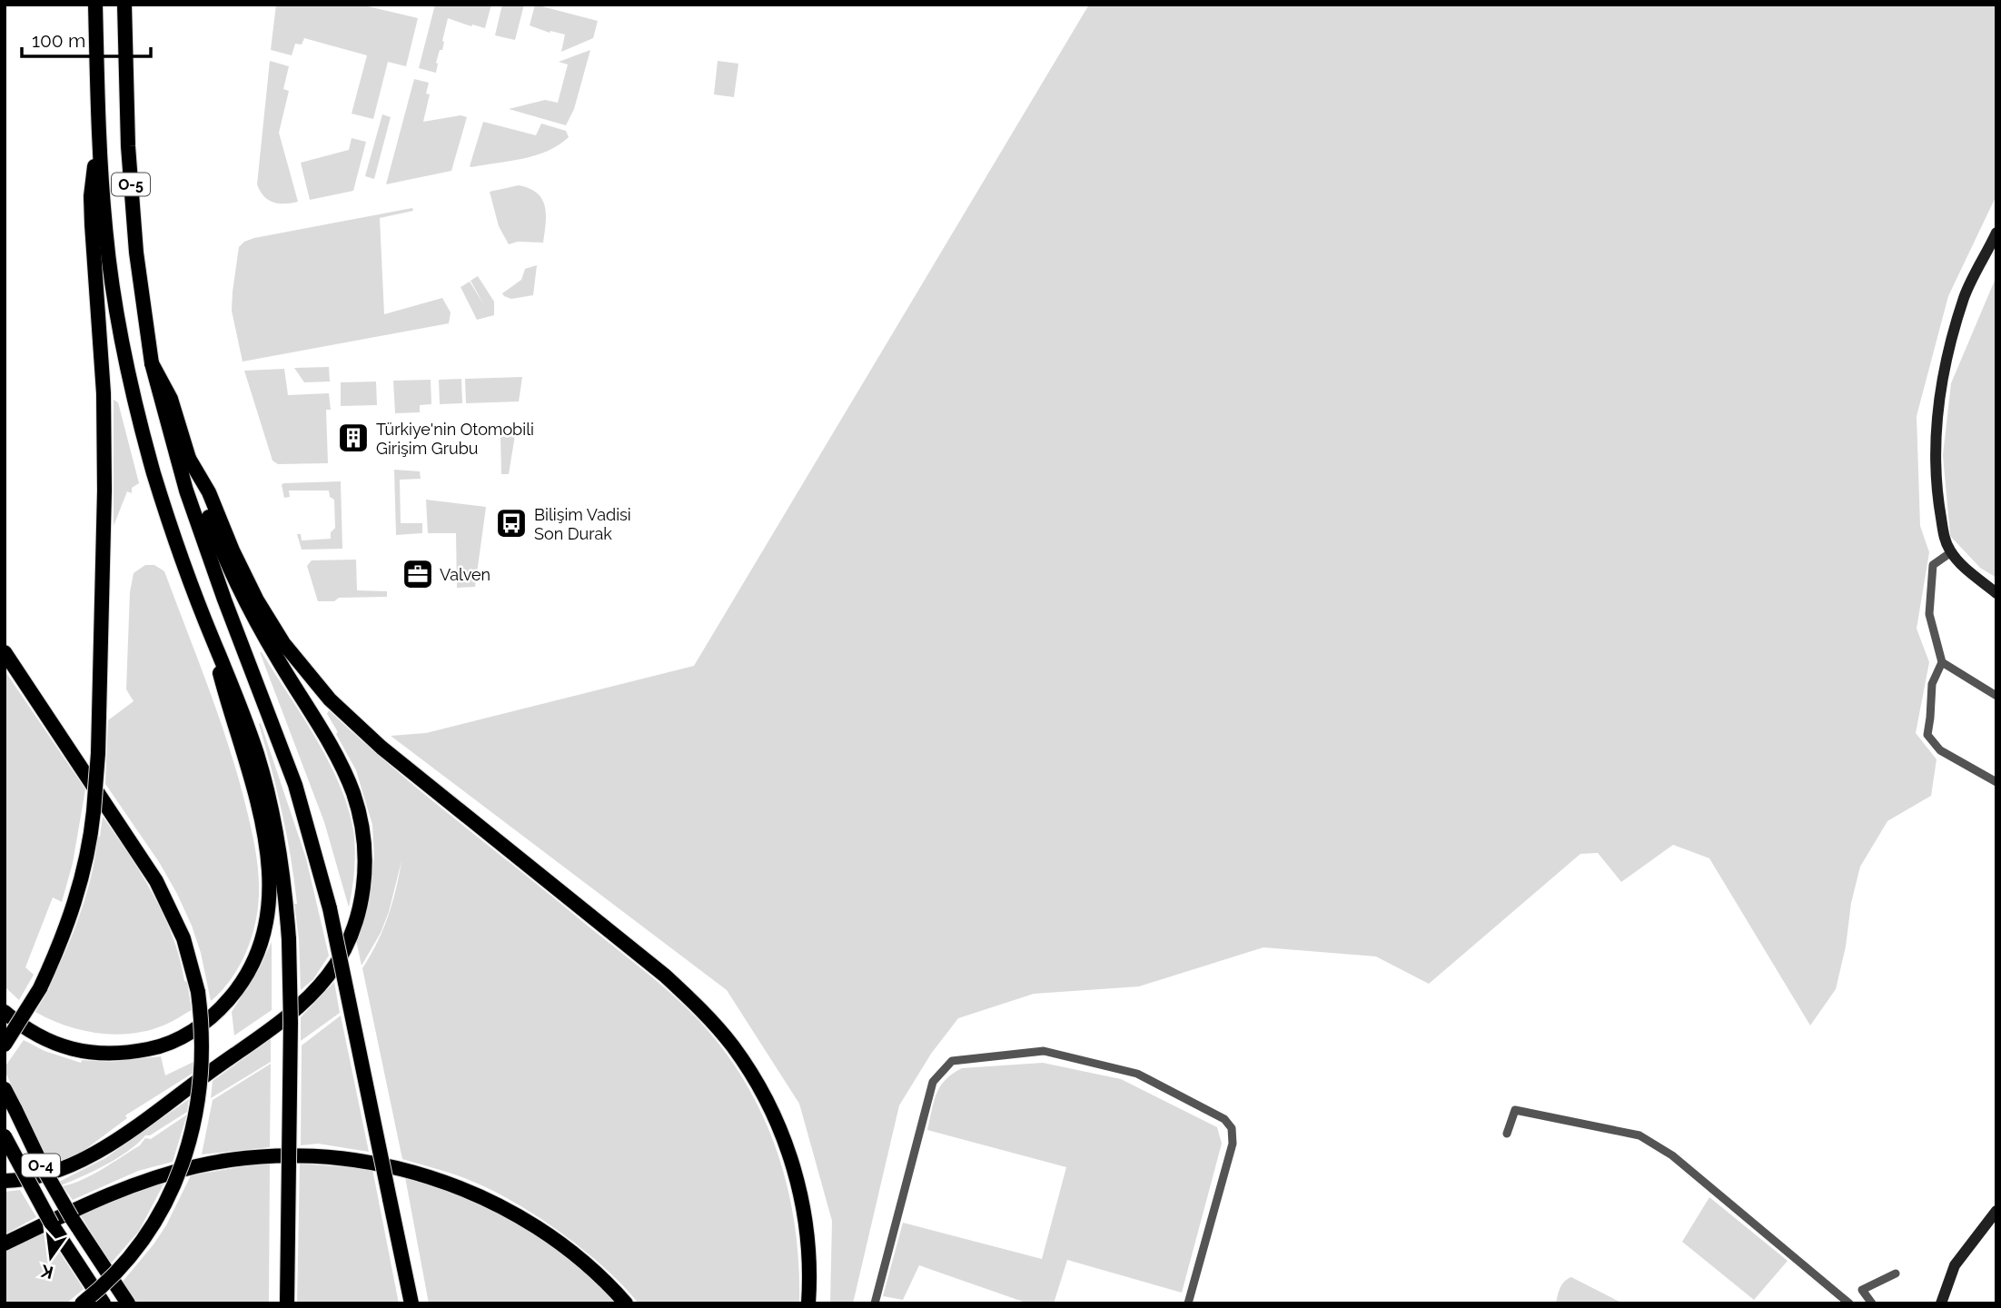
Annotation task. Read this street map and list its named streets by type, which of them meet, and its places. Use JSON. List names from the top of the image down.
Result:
{
  "streets": {
    "highway": ["O-5", "O-4"]
  },
  "places": {
    "building": ["Türkiye'nin Otomobili Girişim Grubu"],
    "bus stop": ["Bilişim Vadisi Son Durak"],
    "office": ["Valven"]
  },
  "scale_bar": "100 m",
  "north": "bottom"
}
